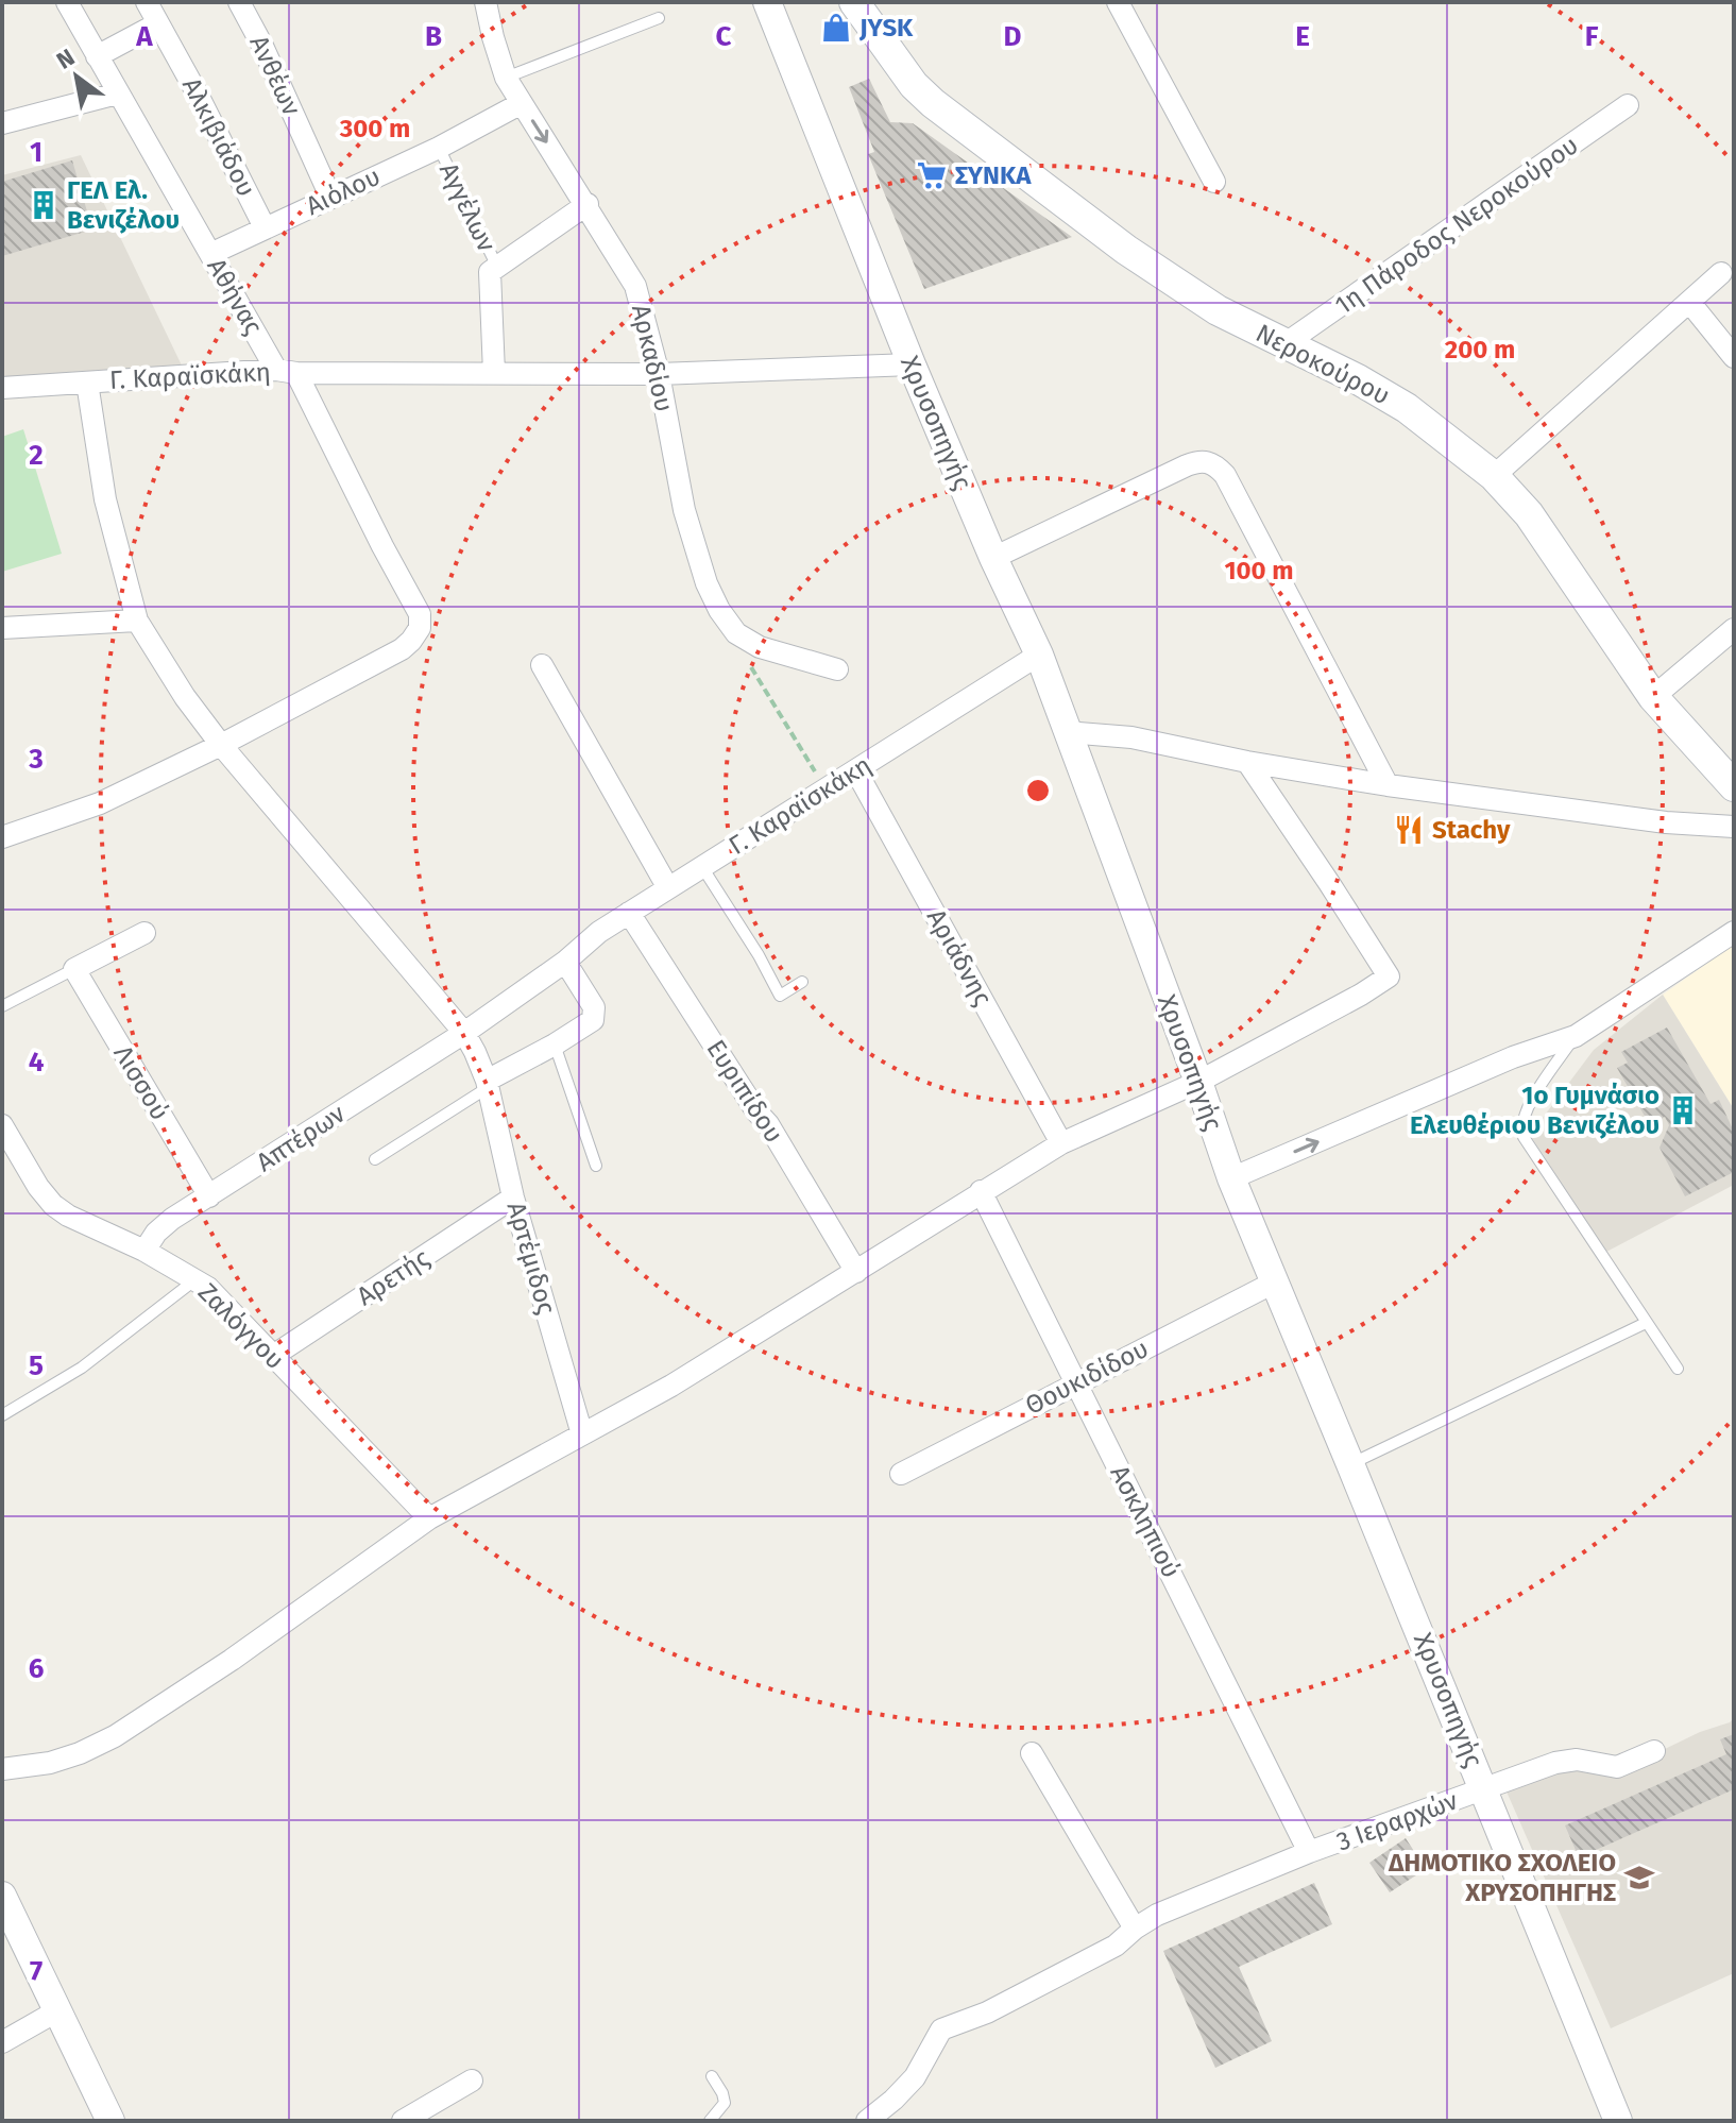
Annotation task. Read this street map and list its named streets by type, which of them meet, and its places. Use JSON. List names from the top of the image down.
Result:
{
  "streets": {
    "main road": ["Νεροκούρου"],
    "street": [
      "Ανθέων",
      "Αλκιβιάδου",
      "Αιόλου",
      "Αγγέλων",
      "1η Πάροδος Νεροκούρου",
      "Αθήνας",
      "Αρκαδίου",
      "Γ. Καραϊσκάκη",
      "Χρυσοπηγής",
      "Αριάδνης",
      "Λισσού",
      "Ευριπίδου",
      "Απτέρων",
      "Αρτέμιδος",
      "Αρετής",
      "Ζαλόγγου",
      "Θουκιδίδου",
      "Ασκληπιού",
      "3 Ιεραρχών"
    ]
  },
  "crossings": [
    ["Ανθέων", "Αιόλου"],
    ["Αλκιβιάδου", "Αιόλου"],
    ["Αιόλου", "Αγγέλων"],
    ["Αιόλου", "Αθήνας"],
    ["Αιόλου", "Αρκαδίου"],
    ["Αγγέλων", "Γ. Καραϊσκάκη"],
    ["1η Πάροδος Νεροκούρου", "Νεροκούρου"],
    ["Αθήνας", "Γ. Καραϊσκάκη"],
    ["Αρκαδίου", "Γ. Καραϊσκάκη"],
    ["Γ. Καραϊσκάκη", "Χρυσοπηγής"],
    ["Γ. Καραϊσκάκη", "Αριάδνης"],
    ["Γ. Καραϊσκάκη", "Ευριπίδου"],
    ["Γ. Καραϊσκάκη", "Απτέρων"],
    ["Γ. Καραϊσκάκη", "Αρτέμιδος"],
    ["Χρυσοπηγής", "Θουκιδίδου"],
    ["Χρυσοπηγής", "3 Ιεραρχών"],
    ["Λισσού", "Απτέρων"],
    ["Απτέρων", "Ζαλόγγου"],
    ["Αρτέμιδος", "Αρετής"],
    ["Αρετής", "Ζαλόγγου"],
    ["Θουκιδίδου", "Ασκληπιού"],
    ["Ασκληπιού", "3 Ιεραρχών"]
  ],
  "places": {
    "shop": ["JYSK"],
    "supermarket": ["ΣΥΝΚΑ"],
    "building": ["ΓΕΛ Ελ. Βενιζέλου", "1ο Γυμνάσιο Ελευθέριου Βενιζέλου"],
    "restaurant": ["Stachy"],
    "school or university": ["ΔΗΜΟΤΙΚΟ ΣΧΟΛΕΙΟ ΧΡΥΣΟΠΗΓΗΣ"]
  },
  "north": "top left",
  "grid": {
    "columns": [
      "A",
      "B",
      "C",
      "D",
      "E",
      "F"
    ],
    "rows": [
      "1",
      "2",
      "3",
      "4",
      "5",
      "6",
      "7"
    ]
  },
  "rings": ["300 m", "200 m", "100 m"]
}
